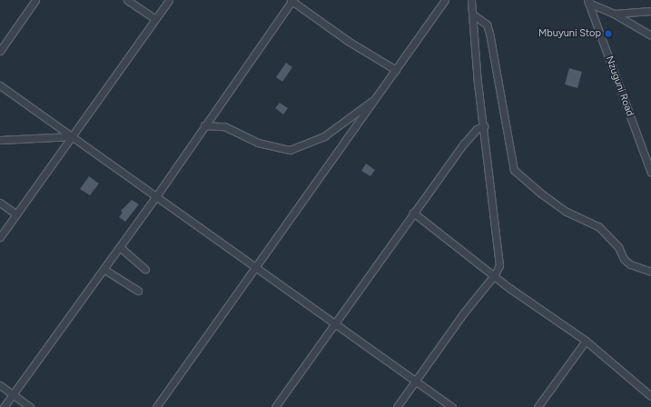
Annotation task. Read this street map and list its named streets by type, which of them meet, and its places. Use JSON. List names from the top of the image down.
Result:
{
  "streets": {
    "street": ["Nzuguni Road"]
  },
  "places": ["Mbuyuni Stop"]
}
